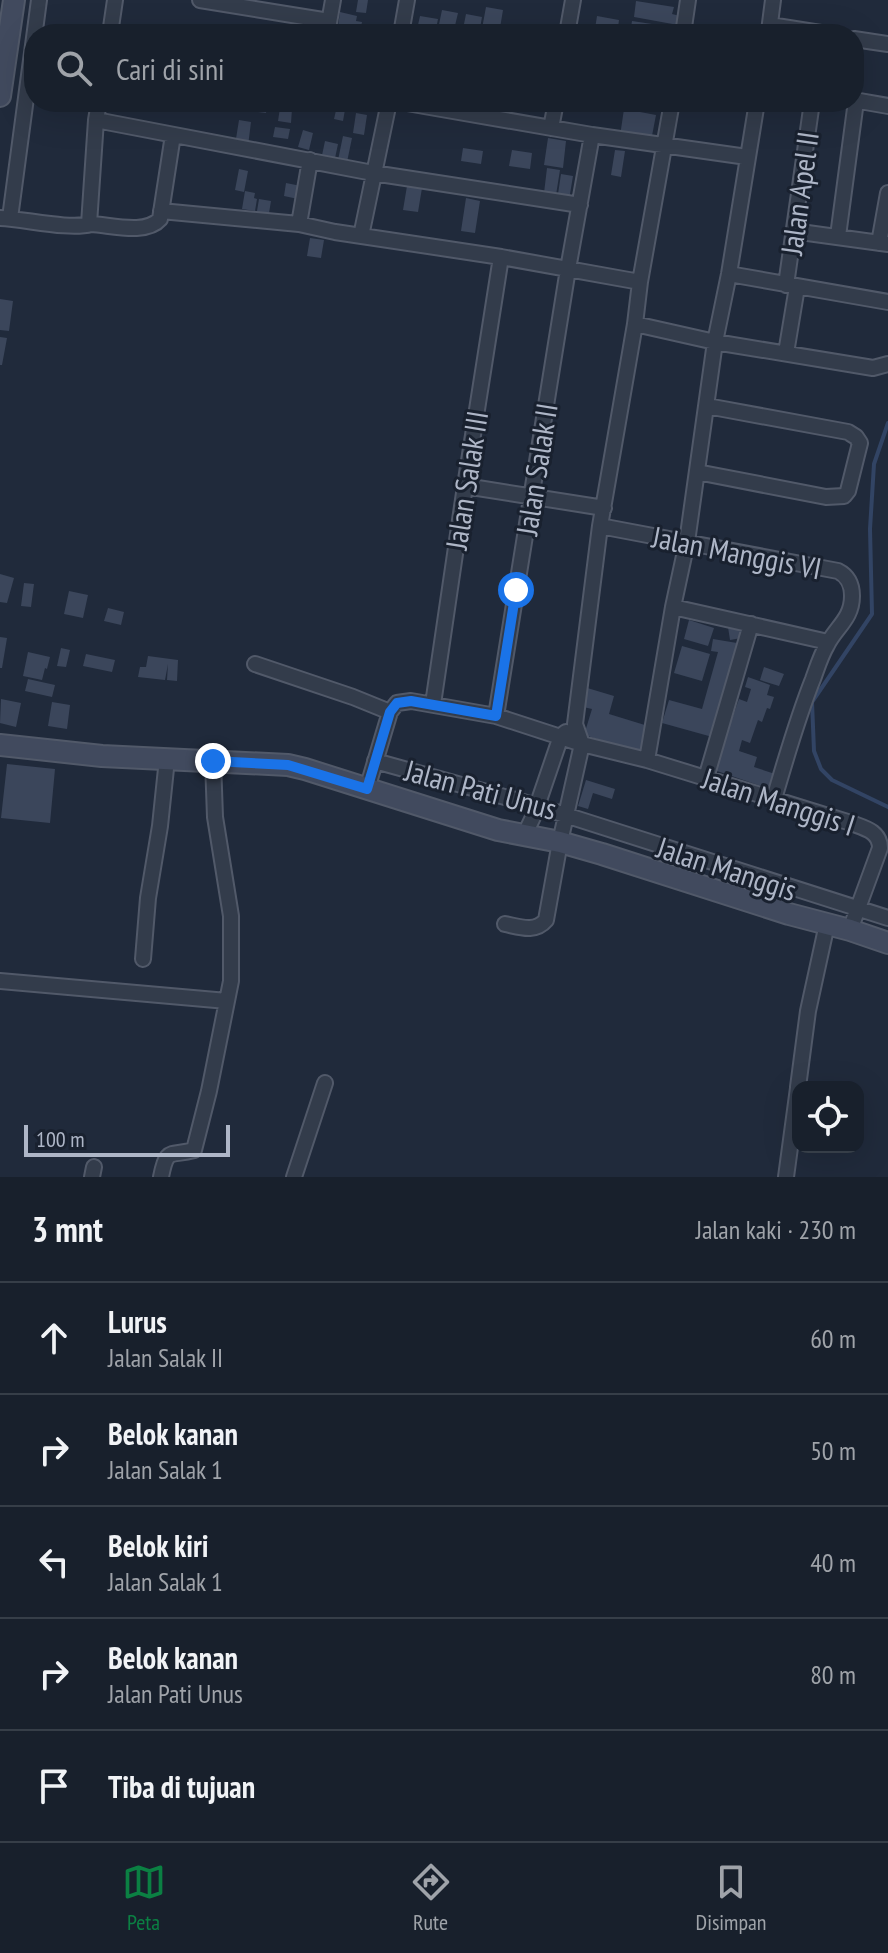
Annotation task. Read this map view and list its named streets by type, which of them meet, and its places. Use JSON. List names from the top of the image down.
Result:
{
  "streets": {
    "main road": ["Jalan Pati Unus"],
    "street": [
      "Jalan Apel II",
      "Jalan Salak II",
      "Jalan Salak III",
      "Jalan Manggis VI",
      "Jalan Manggis I",
      "Jalan Manggis"
    ]
  },
  "crossings": [
    ["Jalan Salak II", "Jalan Manggis I"],
    ["Jalan Salak III", "Jalan Manggis I"],
    ["Jalan Pati Unus", "Jalan Manggis I"],
    ["Jalan Pati Unus", "Jalan Manggis"],
    ["Jalan Manggis I", "Jalan Manggis"]
  ],
  "scale_bar": "100 m",
  "page": {
    "search": "Cari di sini",
    "scale": "100 m",
    "heading": ["3 mnt", "Jalan kaki · 230 m"],
    "list": [
      ["Lurus", "Jalan Salak II", "60 m"],
      ["Belok kanan", "Jalan Salak 1", "50 m"],
      ["Belok kiri", "Jalan Salak 1", "40 m"],
      ["Belok kanan", "Jalan Pati Unus", "80 m"],
      "Tiba di tujuan"
    ],
    "nav": ["Peta", "Rute", "Disimpan"]
  }
}
